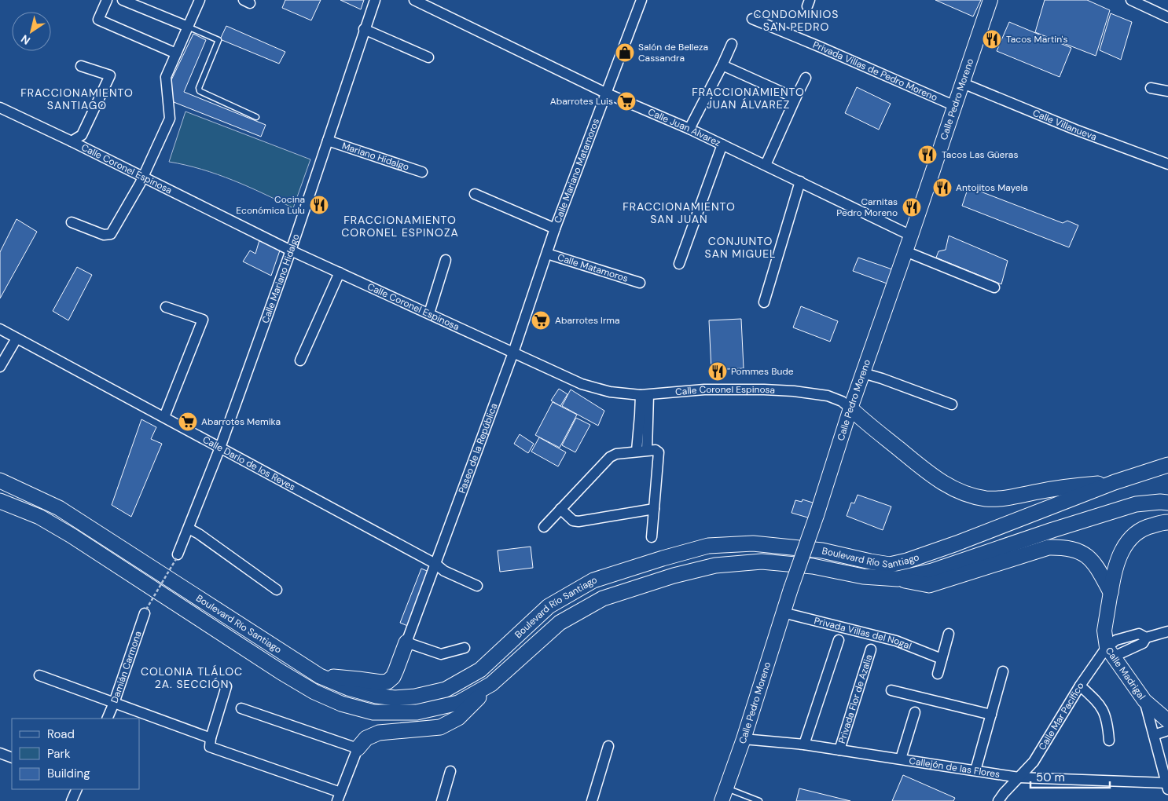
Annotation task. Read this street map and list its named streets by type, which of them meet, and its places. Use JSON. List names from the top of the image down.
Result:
{
  "streets": {
    "main road": ["Boulevard Río Santiago"],
    "street": [
      "Privada Villas de Pedro Moreno",
      "Calle Pedro Moreno",
      "Calle Villanueva",
      "Calle Juan Álvarez",
      "Mariano Hidalgo",
      "Calle Coronel Espinosa",
      "Calle Mariano Matamoros",
      "Calle Matamoros",
      "Calle Mariano Hidalgo",
      "Paseo de la República",
      "Calle Darío de los Reyes",
      "Privada Villas del Nogal",
      "Damián Carmona",
      "Calle Madrigal",
      "Privada Flor de Azalia",
      "Calle Mar Pacífico",
      "Callejón de las Flores"
    ]
  },
  "crossings": [
    ["Privada Villas de Pedro Moreno", "Calle Pedro Moreno"],
    ["Calle Pedro Moreno", "Calle Villanueva"],
    ["Calle Pedro Moreno", "Calle Juan Álvarez"],
    ["Calle Pedro Moreno", "Calle Coronel Espinosa"],
    ["Calle Pedro Moreno", "Privada Villas del Nogal"],
    ["Calle Pedro Moreno", "Callejón de las Flores"],
    ["Calle Juan Álvarez", "Calle Mariano Matamoros"],
    ["Mariano Hidalgo", "Calle Mariano Hidalgo"],
    ["Calle Coronel Espinosa", "Calle Mariano Hidalgo"],
    ["Calle Coronel Espinosa", "Paseo de la República"],
    ["Calle Mariano Matamoros", "Calle Matamoros"],
    ["Calle Mariano Matamoros", "Paseo de la República"],
    ["Calle Matamoros", "Paseo de la República"],
    ["Calle Mariano Hidalgo", "Calle Darío de los Reyes"],
    ["Paseo de la República", "Calle Darío de los Reyes"],
    ["Calle Madrigal", "Calle Mar Pacífico"],
    ["Privada Flor de Azalia", "Callejón de las Flores"],
    ["Calle Mar Pacífico", "Callejón de las Flores"]
  ],
  "districts": [
    "CONDOMINIOS SAN PEDRO",
    "FRACCIONAMIENTO JUAN ÁLVAREZ",
    "FRACCIONAMIENTO SANTIAGO",
    "FRACCIONAMIENTO SAN JUAN",
    "FRACCIONAMIENTO CORONEL ESPINOZA",
    "CONJUNTO SAN MIGUEL",
    "COLONIA TLÁLOC 2A. SECCIÓN"
  ],
  "places": {
    "restaurant": [
      "Tacos Martin's",
      "Tacos Las Güeras",
      "Antojitos Mayela",
      "Cocina Económica Lulu",
      "Carnitas Pedro Moreno",
      "Pommes Bude"
    ],
    "shop": ["Salón de Belleza Cassandra"],
    "supermarket": ["Abarrotes Luis", "Abarrotes Irma", "Abarrotes Memika"]
  },
  "legend": ["Road", "Park", "Building"],
  "scale_bar": "50 m",
  "north": "bottom left"
}
